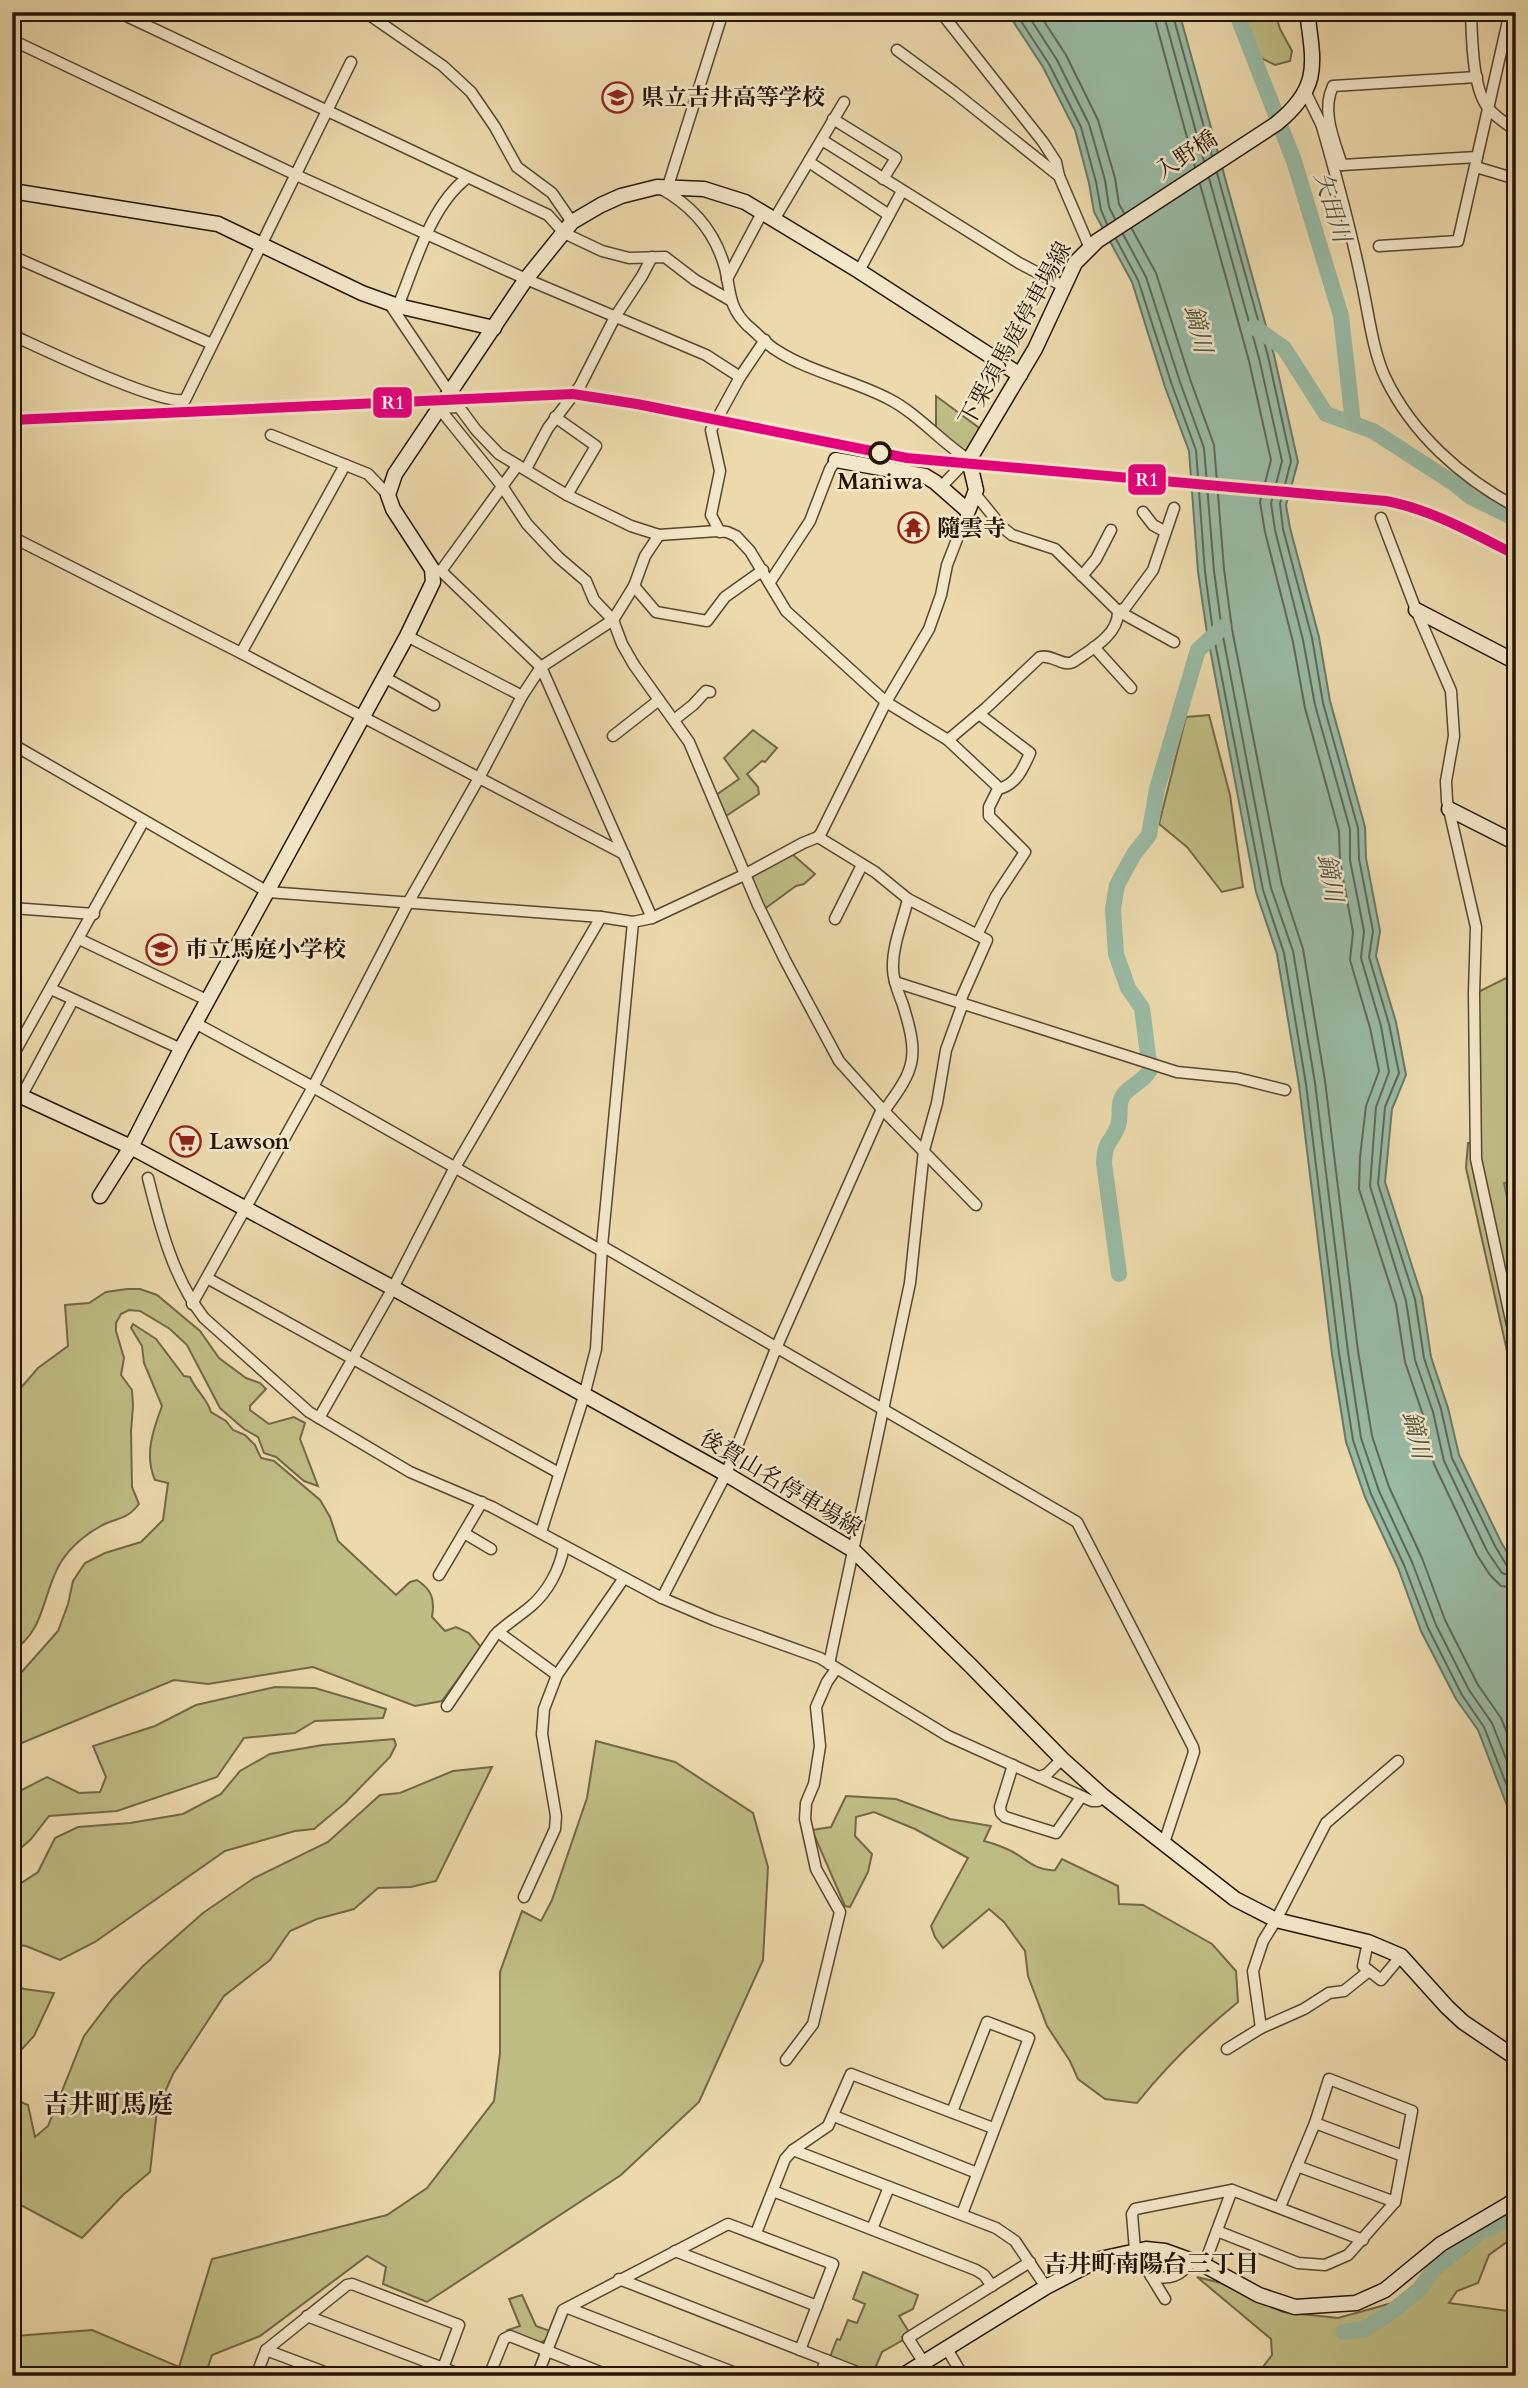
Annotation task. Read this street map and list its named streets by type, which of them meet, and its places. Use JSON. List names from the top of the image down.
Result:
{
  "streets": {
    "street": ["入野橋", "下栗須馬庭停車場線", "後賀山名停車場線"]
  },
  "crossings": [
    ["入野橋", "下栗須馬庭停車場線"]
  ],
  "districts": ["吉井町馬庭", "吉井町南陽台三丁目"],
  "water": ["矢田川", "鏑川"],
  "places": {
    "school or university": ["県立吉井高等学校", "市立馬庭小学校"],
    "other": ["Maniwa"],
    "temple": ["隨雲寺"],
    "supermarket": ["Lawson"]
  },
  "lines": ["transit line R1"]
}
